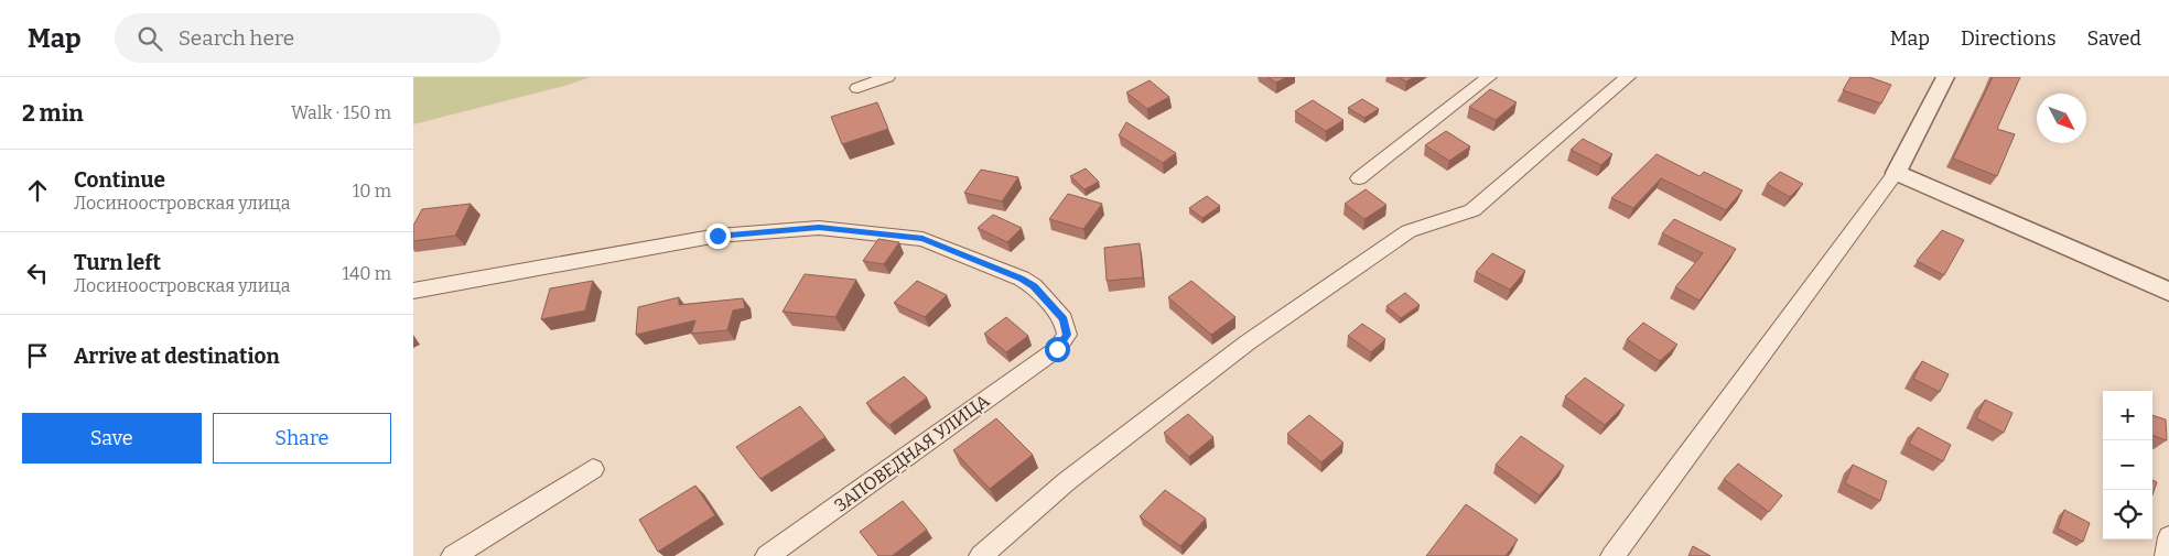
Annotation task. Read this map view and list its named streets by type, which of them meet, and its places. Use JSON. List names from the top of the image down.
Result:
{
  "streets": {
    "street": ["ЗАПОВЕДНАЯ УЛИЦА"]
  },
  "north": "bottom right",
  "page": {
    "header": "Map",
    "search": "Search here",
    "nav": ["Map", "Directions", "Saved"],
    "heading": ["2 min", "Walk · 150 m"],
    "list": [
      ["Continue", "Лосиноостровская улица", "10 m"],
      ["Turn left", "Лосиноостровская улица", "140 m"],
      "Arrive at destination"
    ],
    "map_buttons": ["+", "−"],
    "buttons": ["Save", "Share"]
  }
}
